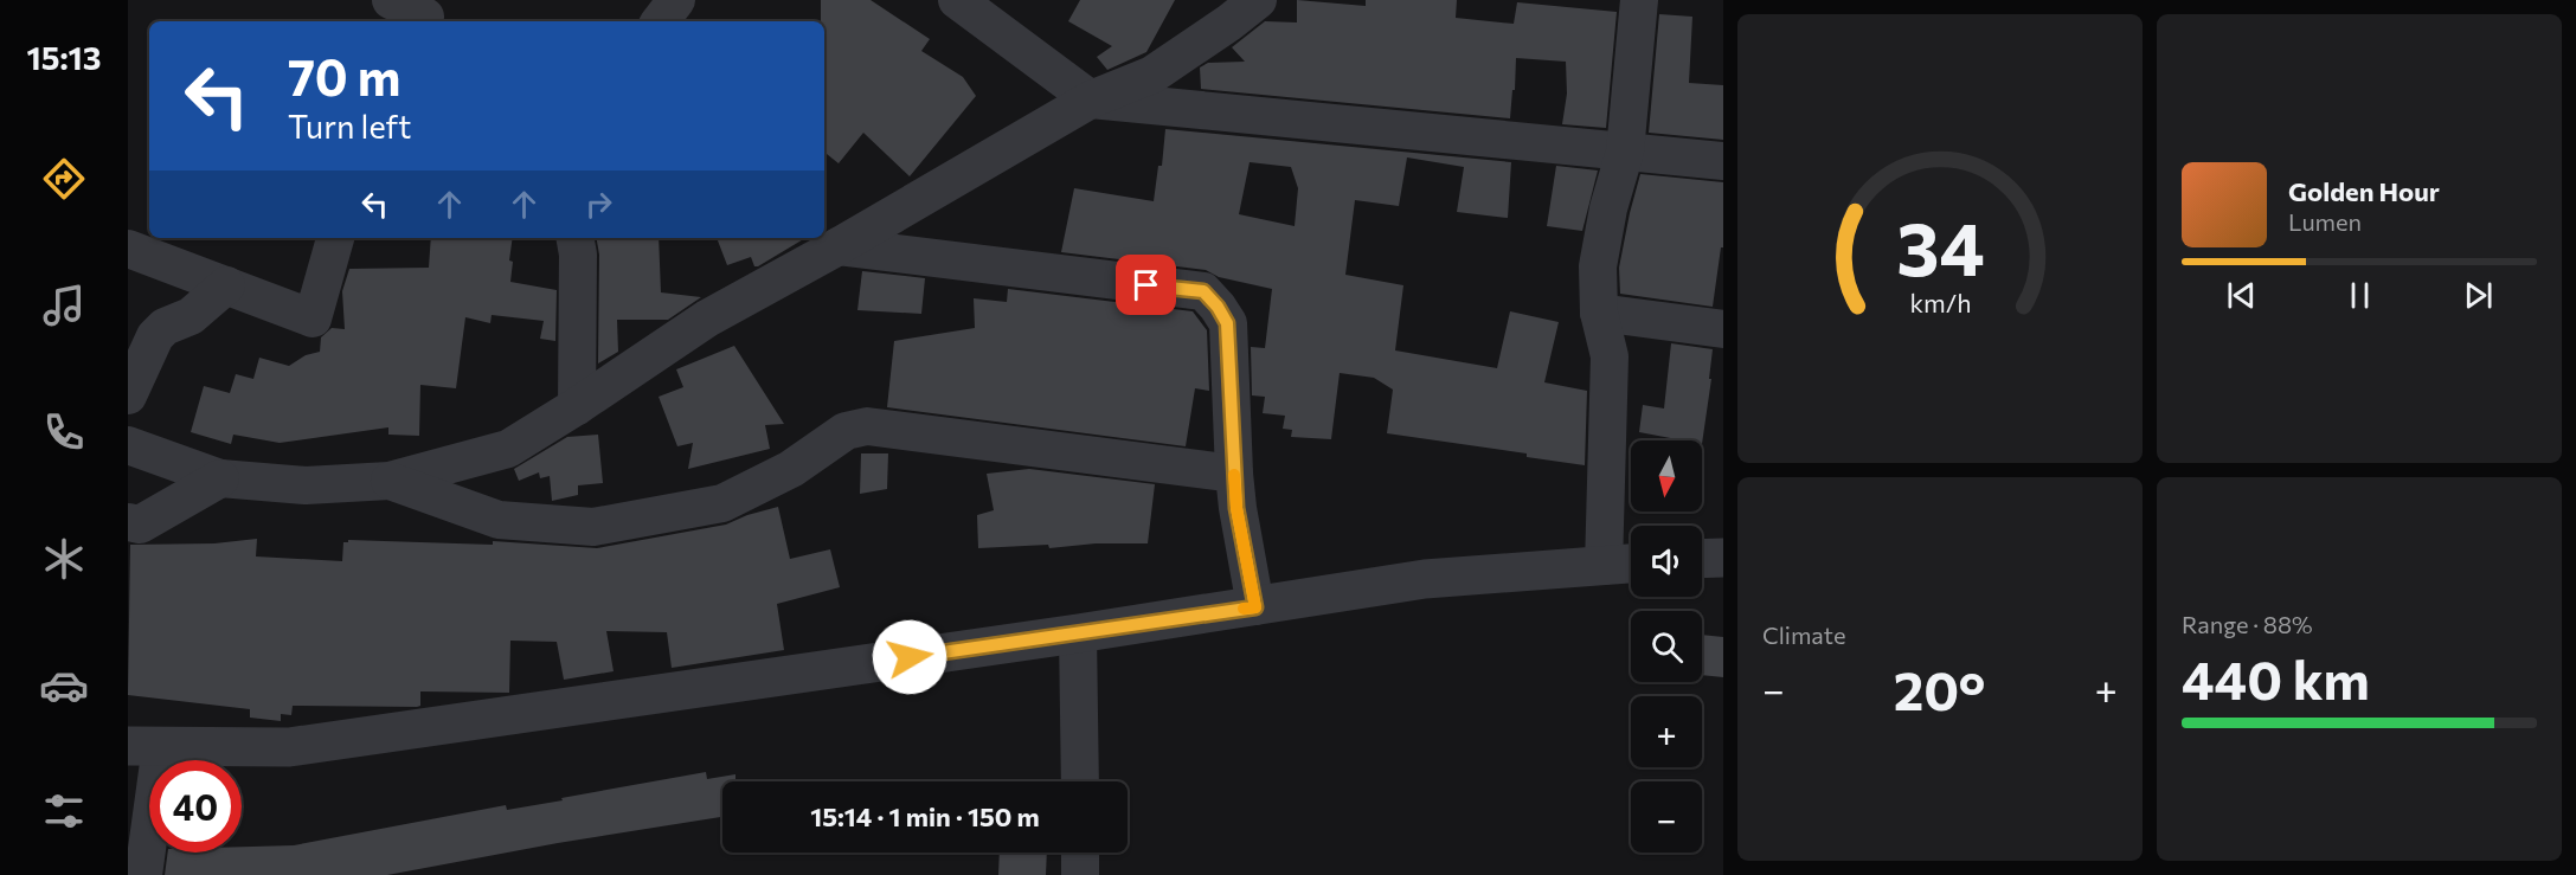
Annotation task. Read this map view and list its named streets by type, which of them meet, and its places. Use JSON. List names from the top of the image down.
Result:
{
  "north": "bottom",
  "page": {
    "tabs": "15:13",
    "turn": ["70 m", "Turn left"],
    "song": ["Golden Hour", "Lumen"],
    "map_buttons": ["+", "−"],
    "tile": [
      "Climate",
      ["Range · 88%", "440 km"]
    ],
    "heat": ["−", "20°", "+"],
    "limit": "40",
    "trip": "15:14 · 1 min · 150 m",
    "gauge": ["34", "km/h"]
  }
}
